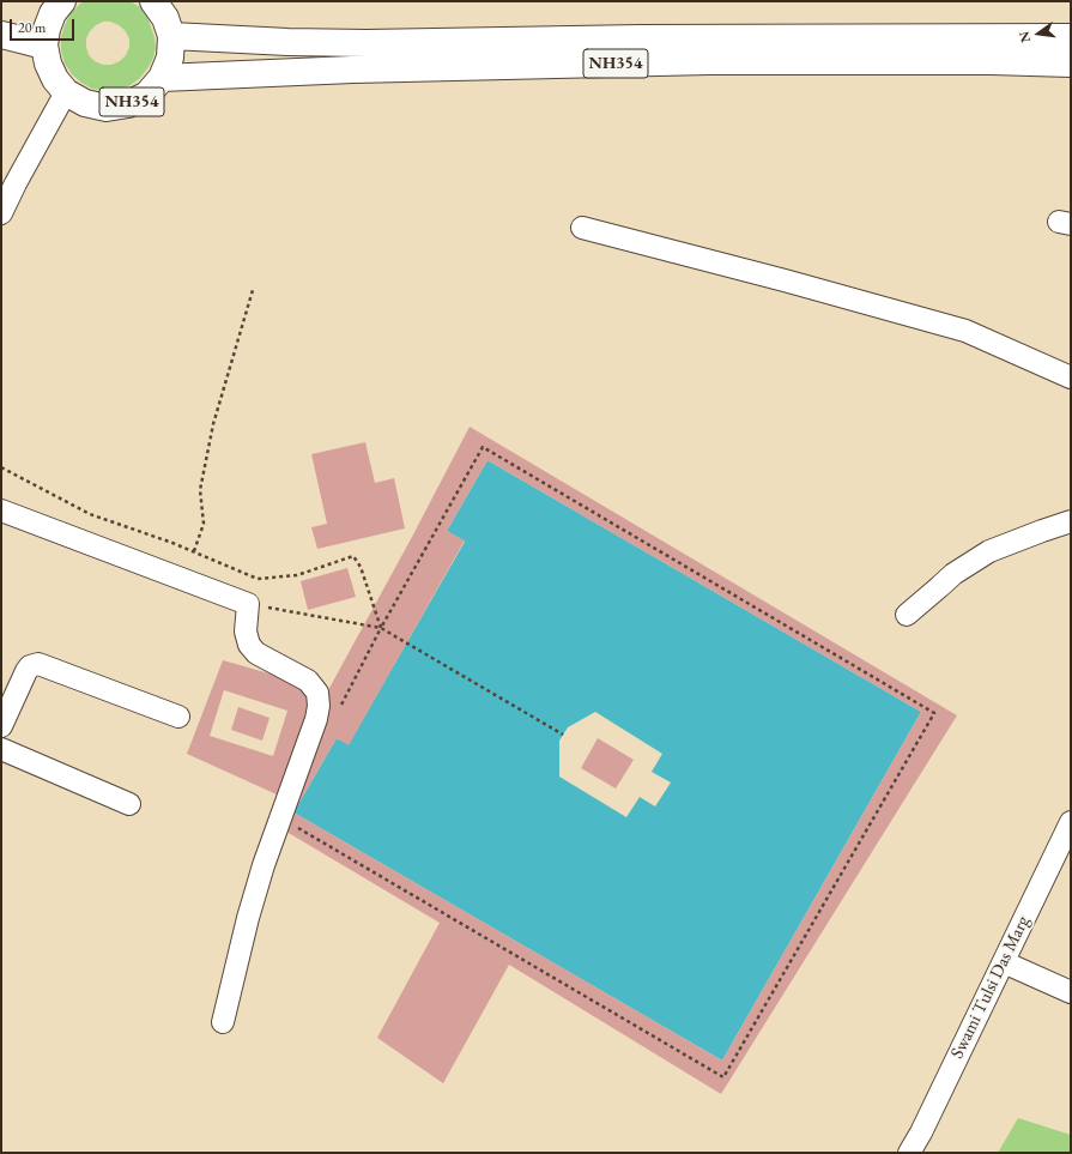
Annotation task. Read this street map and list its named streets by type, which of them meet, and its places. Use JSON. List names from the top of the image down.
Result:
{
  "streets": {
    "highway": ["NH354"],
    "street": ["Swami Tulsi Das Marg"]
  },
  "scale_bar": "20 m",
  "north": "left"
}
